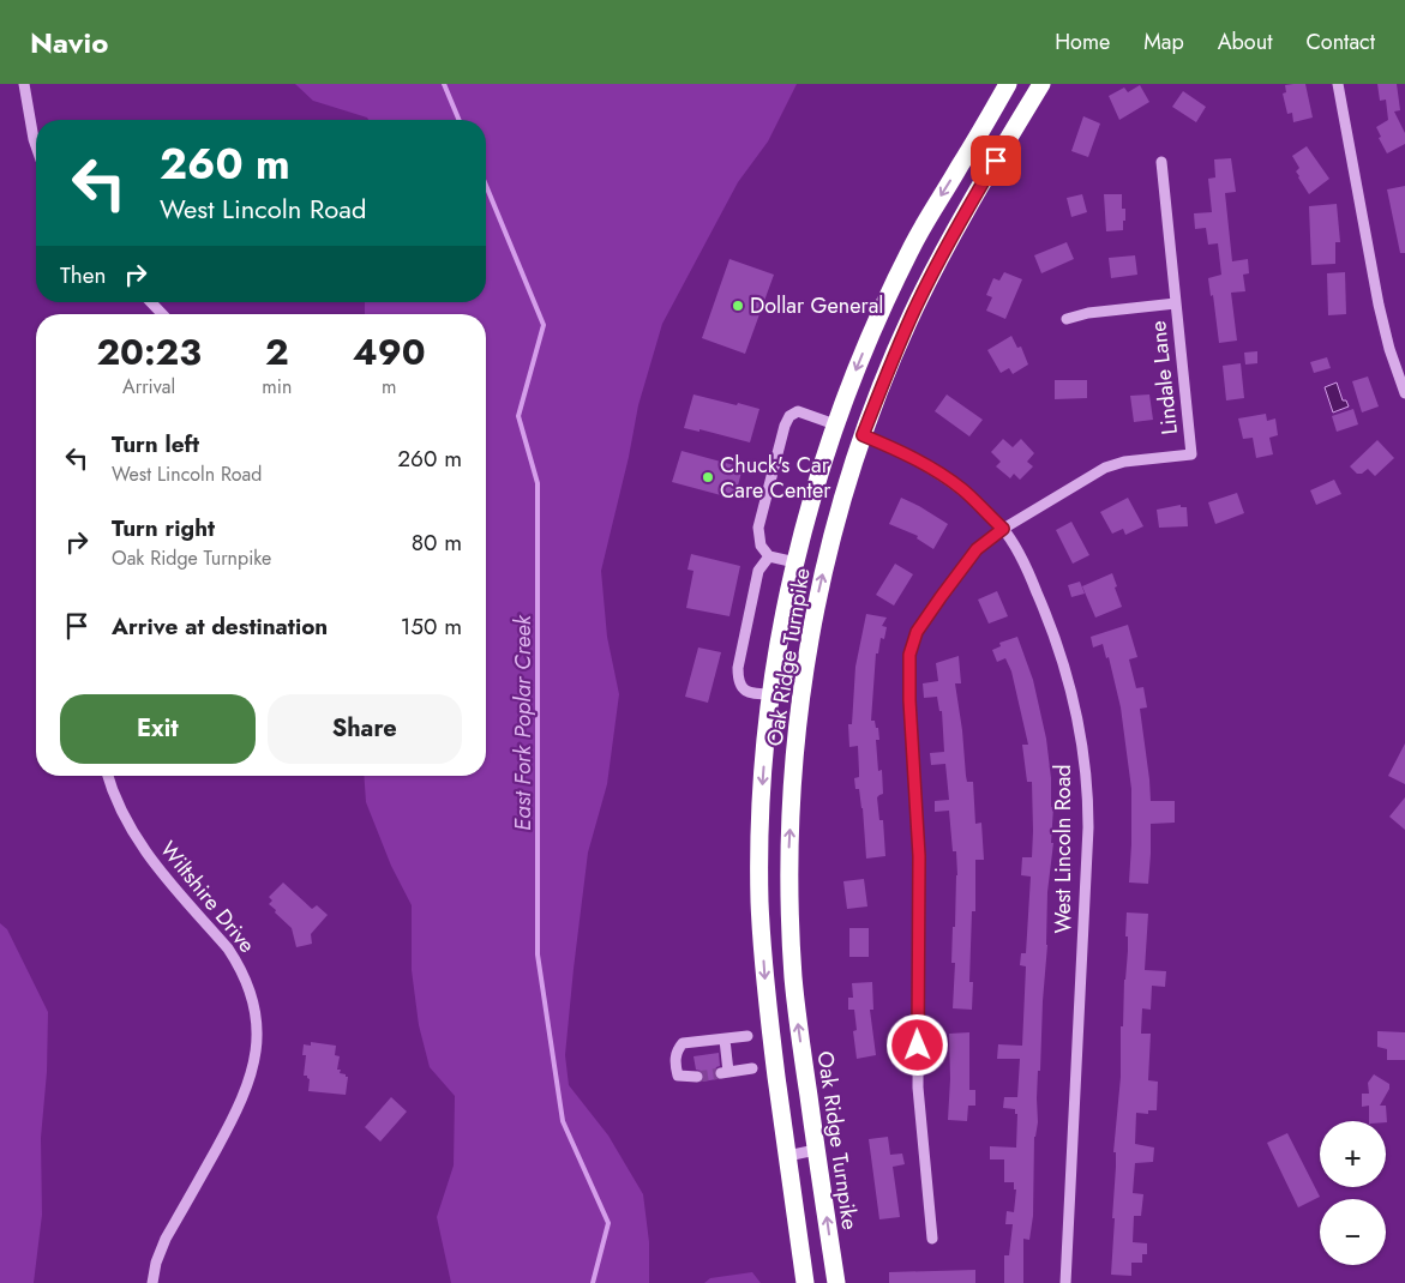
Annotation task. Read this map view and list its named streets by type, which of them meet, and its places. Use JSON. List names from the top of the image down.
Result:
{
  "streets": {
    "highway": ["Oak Ridge Turnpike"],
    "street": ["Lindale Lane", "West Lincoln Road", "Wiltshire Drive"]
  },
  "crossings": [
    ["Lindale Lane", "West Lincoln Road"],
    ["Oak Ridge Turnpike", "West Lincoln Road"]
  ],
  "water": ["East Fork Poplar Creek"],
  "places": ["Dollar General", "Chuck's Car Care Center"],
  "page": {
    "header": "Navio",
    "nav": [
      "Home",
      "Map",
      "About",
      "Contact"
    ],
    "turn": ["260 m", "West Lincoln Road"],
    "then": "Then",
    "eta": [
      "20:23",
      "Arrival",
      "2",
      "min",
      "490",
      "m"
    ],
    "list": [
      {
        "name": "Turn left",
        "note": "West Lincoln Road",
        "value": "260 m"
      },
      {
        "name": "Turn right",
        "note": "Oak Ridge Turnpike",
        "value": "80 m"
      },
      {
        "name": "Arrive at destination",
        "value": "150 m"
      }
    ],
    "buttons": ["Exit", "Share"],
    "map_buttons": ["+", "−"]
  }
}
